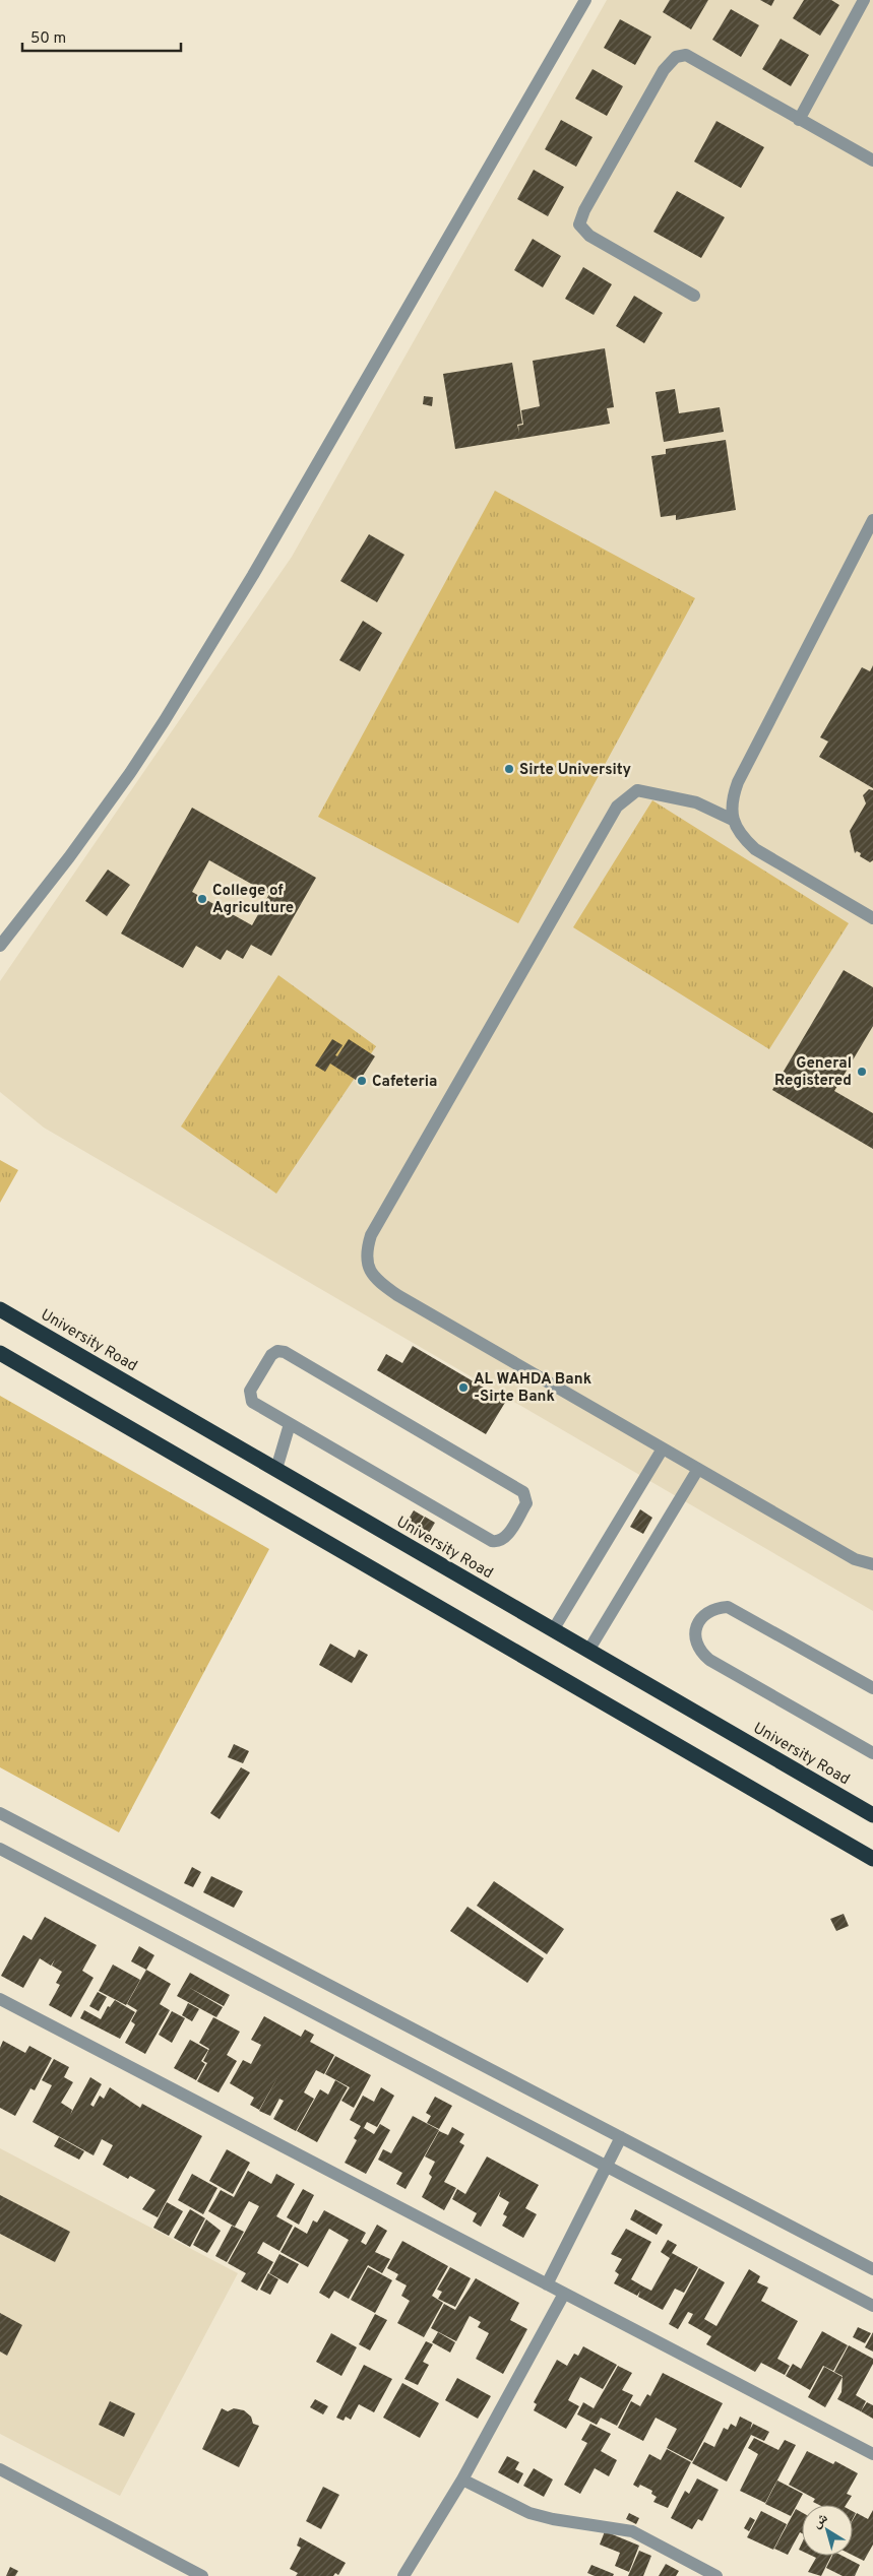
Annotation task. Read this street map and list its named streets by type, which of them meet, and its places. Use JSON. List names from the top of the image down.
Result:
{
  "streets": {
    "highway": ["University Road"]
  },
  "places": [
    "Sirte University",
    "College of Agriculture",
    "General Registered",
    "Cafeteria",
    "AL WAHDA Bank -Sirte Bank"
  ],
  "scale_bar": "50 m",
  "north": "top left"
}
